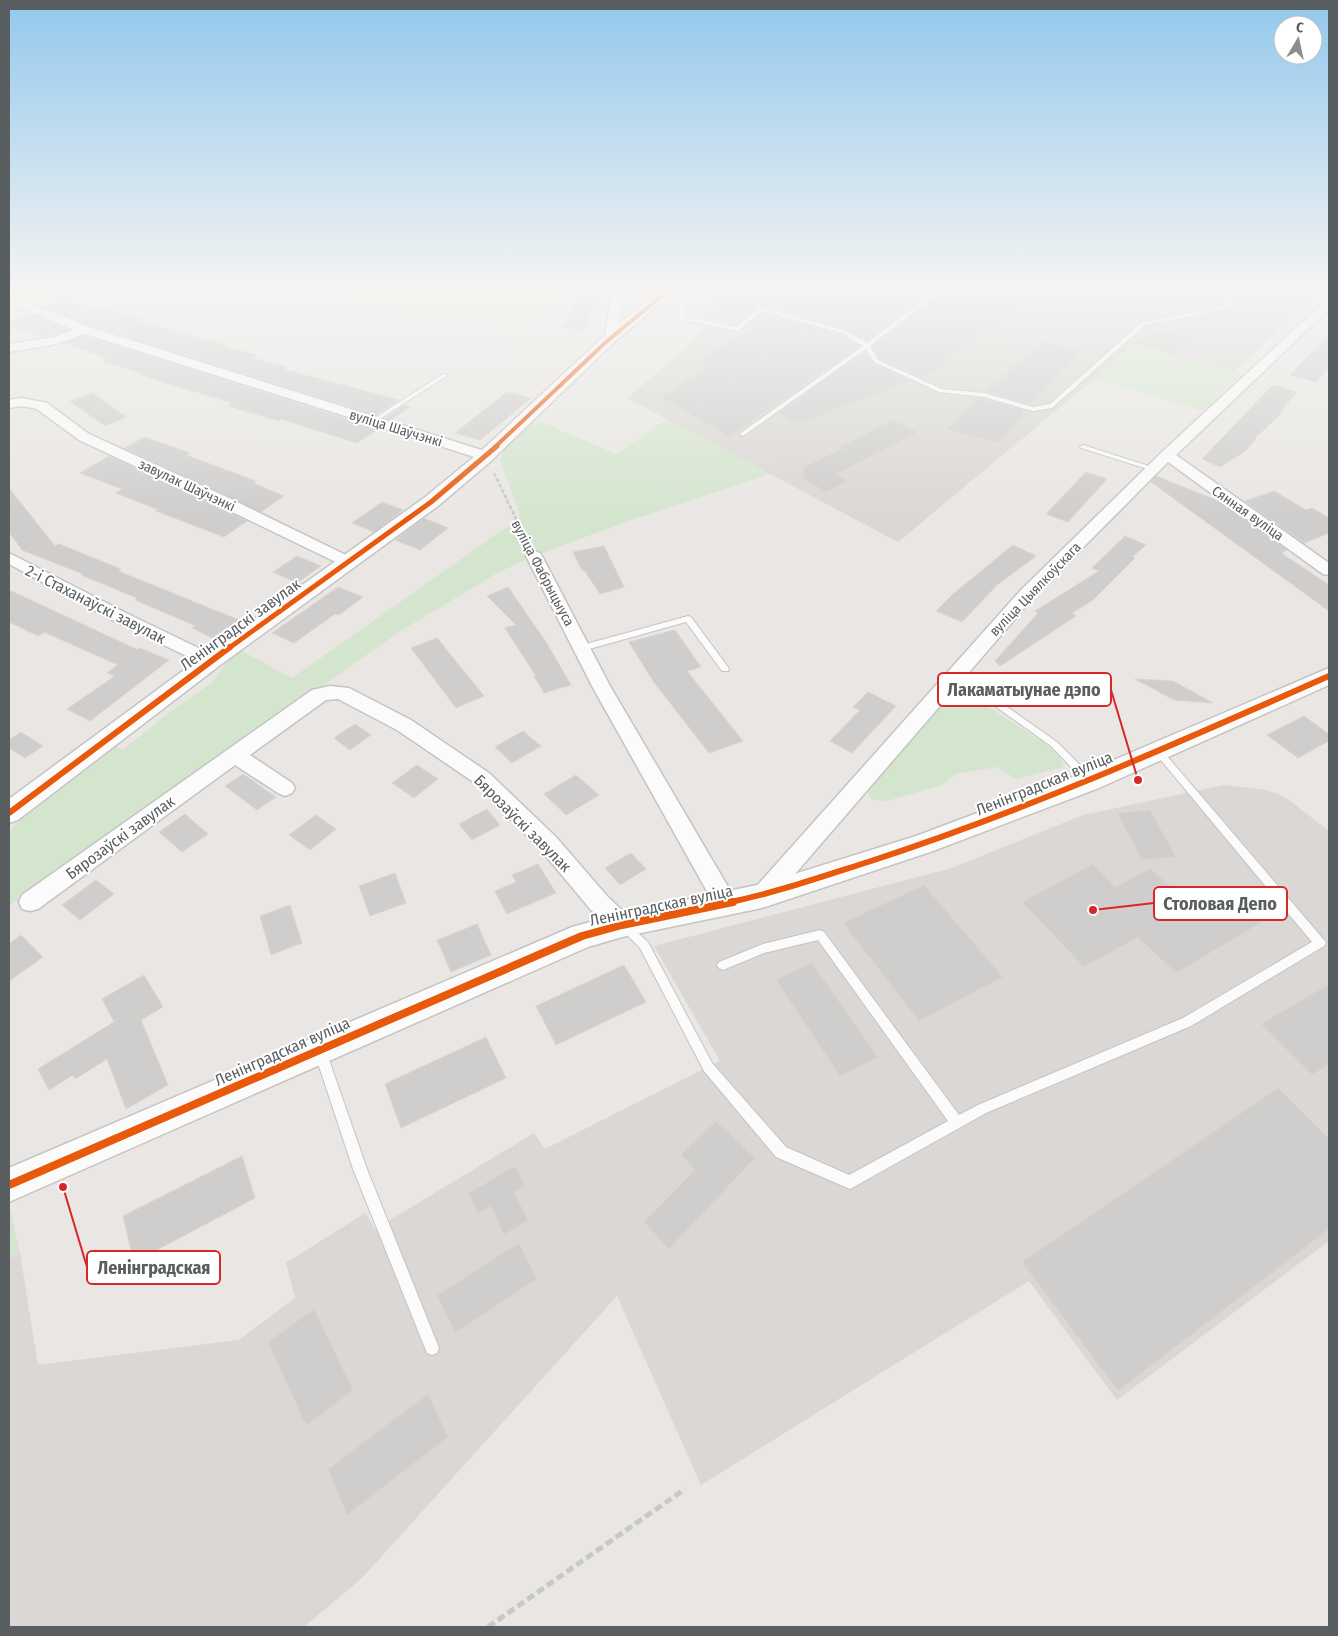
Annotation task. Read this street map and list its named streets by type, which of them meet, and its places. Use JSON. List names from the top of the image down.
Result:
{
  "streets": {
    "street": [
      "вуліца Шаўчэнкі",
      "завулак Шаўчэнкі",
      "Сянная вуліца",
      "вуліца Фабрыцыуса",
      "вуліца Цыялкоўскага",
      "2-і Стаханаўскі завулак",
      "Ленінградскі завулак",
      "Ленінградская вуліца",
      "Бярозаўскі завулак"
    ]
  },
  "crossings": [
    ["вуліца Шаўчэнкі", "вуліца Фабрыцыуса"],
    ["вуліца Шаўчэнкі", "Ленінградскі завулак"],
    ["завулак Шаўчэнкі", "Ленінградскі завулак"],
    ["Сянная вуліца", "вуліца Цыялкоўскага"],
    ["вуліца Фабрыцыуса", "Ленінградскі завулак"],
    ["вуліца Фабрыцыуса", "Ленінградская вуліца"],
    ["вуліца Цыялкоўскага", "Ленінградская вуліца"],
    ["2-і Стаханаўскі завулак", "Ленінградскі завулак"],
    ["Ленінградская вуліца", "Бярозаўскі завулак"]
  ],
  "places": ["Лакаматыунае дэпо", "Столовая Депо", "Ленінградская"],
  "north": "top"
}
